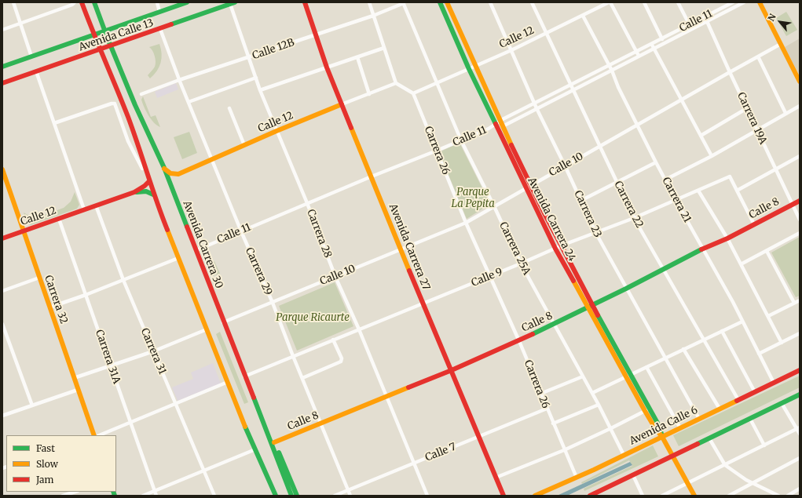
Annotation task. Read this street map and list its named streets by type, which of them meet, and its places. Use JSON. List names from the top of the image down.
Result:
{
  "streets": {
    "main road": [
      "Avenida Calle 13",
      "Calle 12",
      "Calle 8",
      "Avenida Carrera 24",
      "Avenida Carrera 30",
      "Avenida Carrera 27",
      "Carrera 32",
      "Avenida Calle 6"
    ],
    "street": [
      "Calle 11",
      "Calle 12B",
      "Carrera 19A",
      "Carrera 26",
      "Calle 10",
      "Carrera 21",
      "Carrera 22",
      "Carrera 23",
      "Carrera 28",
      "Carrera 25A",
      "Carrera 29",
      "Calle 9",
      "Carrera 31",
      "Carrera 31A",
      "Calle 7"
    ]
  },
  "crossings": [
    ["Calle 11", "Carrera 19A"],
    ["Calle 11", "Carrera 26"],
    ["Calle 11", "Carrera 21"],
    ["Calle 11", "Carrera 22"],
    ["Calle 11", "Carrera 23"],
    ["Calle 11", "Avenida Carrera 24"],
    ["Calle 11", "Carrera 28"],
    ["Calle 11", "Avenida Carrera 30"],
    ["Calle 11", "Avenida Carrera 27"],
    ["Calle 11", "Carrera 25A"],
    ["Calle 11", "Carrera 29"],
    ["Avenida Calle 13", "Carrera 28"],
    ["Avenida Calle 13", "Carrera 29"],
    ["Calle 12", "Carrera 26"],
    ["Calle 12", "Carrera 21"],
    ["Calle 12", "Carrera 22"],
    ["Calle 12", "Carrera 23"],
    ["Calle 12", "Avenida Carrera 24"],
    ["Calle 12", "Carrera 28"],
    ["Calle 12", "Avenida Carrera 30"],
    ["Calle 12", "Avenida Carrera 27"],
    ["Calle 12", "Carrera 25A"],
    ["Calle 12", "Carrera 29"],
    ["Calle 12", "Carrera 32"],
    ["Calle 12", "Carrera 31"],
    ["Calle 12", "Carrera 31A"],
    ["Calle 12B", "Carrera 28"],
    ["Calle 12B", "Avenida Carrera 27"],
    ["Calle 12B", "Carrera 25A"],
    ["Calle 12B", "Carrera 29"],
    ["Carrera 19A", "Calle 10"],
    ["Carrera 19A", "Calle 8"],
    ["Carrera 26", "Calle 10"],
    ["Carrera 26", "Calle 8"],
    ["Carrera 26", "Calle 9"],
    ["Carrera 26", "Avenida Calle 6"],
    ["Carrera 26", "Calle 7"],
    ["Calle 10", "Carrera 21"],
    ["Calle 10", "Carrera 22"],
    ["Calle 10", "Carrera 23"],
    ["Calle 10", "Avenida Carrera 24"],
    ["Calle 10", "Carrera 28"],
    ["Calle 10", "Avenida Carrera 30"],
    ["Calle 10", "Avenida Carrera 27"],
    ["Calle 10", "Carrera 25A"],
    ["Calle 10", "Carrera 29"],
    ["Carrera 21", "Calle 8"],
    ["Carrera 21", "Calle 9"],
    ["Carrera 21", "Avenida Calle 6"],
    ["Carrera 22", "Calle 8"],
    ["Carrera 22", "Calle 9"],
    ["Carrera 22", "Avenida Calle 6"],
    ["Calle 8", "Carrera 23"],
    ["Calle 8", "Avenida Carrera 24"],
    ["Calle 8", "Carrera 28"],
    ["Calle 8", "Avenida Carrera 27"],
    ["Calle 8", "Carrera 25A"],
    ["Calle 8", "Carrera 29"],
    ["Carrera 23", "Calle 9"],
    ["Carrera 23", "Avenida Calle 6"],
    ["Avenida Carrera 24", "Calle 9"],
    ["Avenida Carrera 24", "Avenida Calle 6"],
    ["Carrera 28", "Calle 9"],
    ["Carrera 28", "Calle 7"],
    ["Avenida Carrera 30", "Calle 9"],
    ["Avenida Carrera 27", "Calle 9"],
    ["Avenida Carrera 27", "Calle 7"],
    ["Carrera 25A", "Calle 9"],
    ["Carrera 25A", "Avenida Calle 6"],
    ["Carrera 29", "Calle 9"],
    ["Carrera 29", "Calle 7"]
  ],
  "parks": ["Parque La Pepita", "Parque Ricaurte"],
  "legend": ["Fast", "Slow", "Jam"],
  "north": "top left"
}
